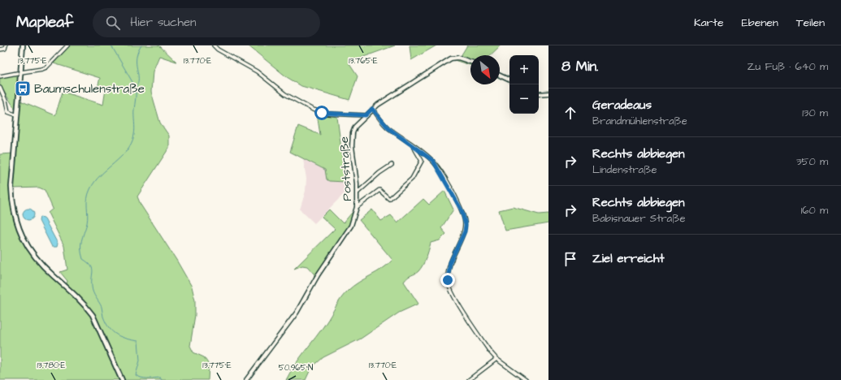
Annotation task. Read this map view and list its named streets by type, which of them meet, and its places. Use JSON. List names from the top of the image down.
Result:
{
  "streets": {
    "street": ["Poststraße"]
  },
  "places": {
    "bus stop": ["Baumschulenstraße"]
  },
  "north": "bottom right",
  "page": {
    "header": "Mapleaf",
    "search": "Hier suchen",
    "nav": ["Karte", "Ebenen", "Teilen"],
    "heading": ["8 Min.", "Zu Fuß · 640 m"],
    "map_buttons": ["+", "−"],
    "list": [
      ["Geradeaus", "Brandmühlenstraße", "130 m"],
      ["Rechts abbiegen", "Lindenstraße", "350 m"],
      ["Rechts abbiegen", "Babisnauer Straße", "160 m"],
      "Ziel erreicht"
    ]
  },
  "coordinates": [
    "13.765°E",
    "13.775°E",
    "13.770°E",
    "13.780°E",
    "50.965°N"
  ]
}
